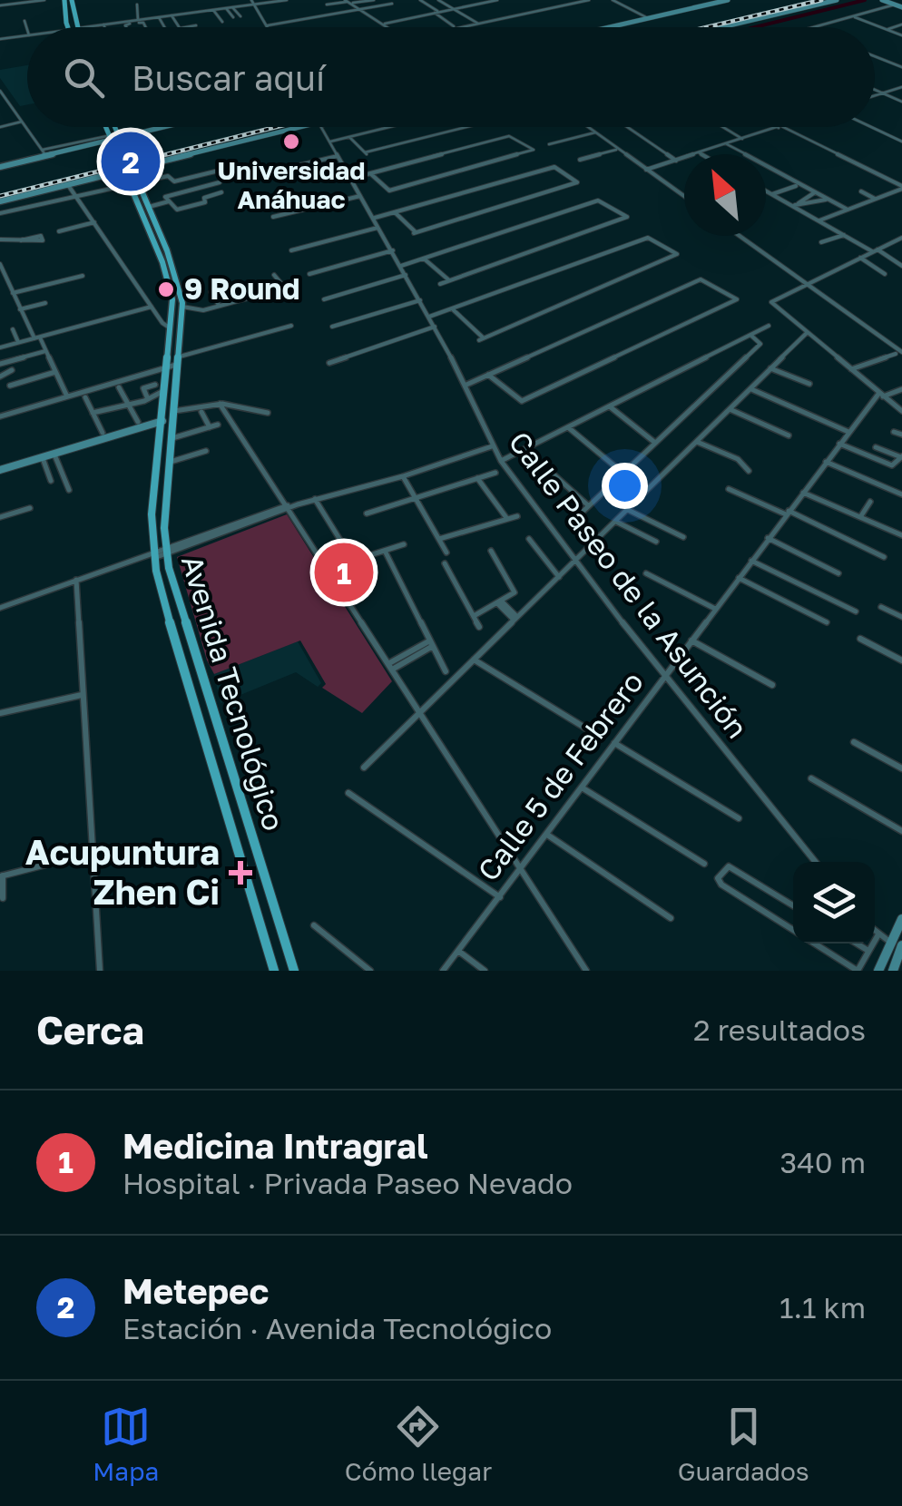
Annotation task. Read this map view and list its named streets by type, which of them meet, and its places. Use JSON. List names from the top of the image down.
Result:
{
  "streets": {
    "main road": ["Avenida Tecnológico"],
    "street": ["Calle Paseo de la Asunción", "Calle 5 de Febrero"]
  },
  "crossings": [
    ["Calle Paseo de la Asunción", "Calle 5 de Febrero"]
  ],
  "places": {
    "other": ["Universidad Anáhuac", "9 Round"],
    "health": ["Acupuntura Zhen Ci"]
  },
  "north": "top left",
  "page": {
    "search": "Buscar aquí",
    "pins": ["2", "1"],
    "heading": ["Cerca", "2 resultados"],
    "list": [
      {
        "mark": "1",
        "name": "Medicina Intragral",
        "note": "Hospital · Privada Paseo Nevado",
        "value": "340 m"
      },
      {
        "mark": "2",
        "name": "Metepec",
        "note": "Estación · Avenida Tecnológico",
        "value": "1.1 km"
      }
    ],
    "nav": ["Mapa", "Cómo llegar", "Guardados"]
  }
}
